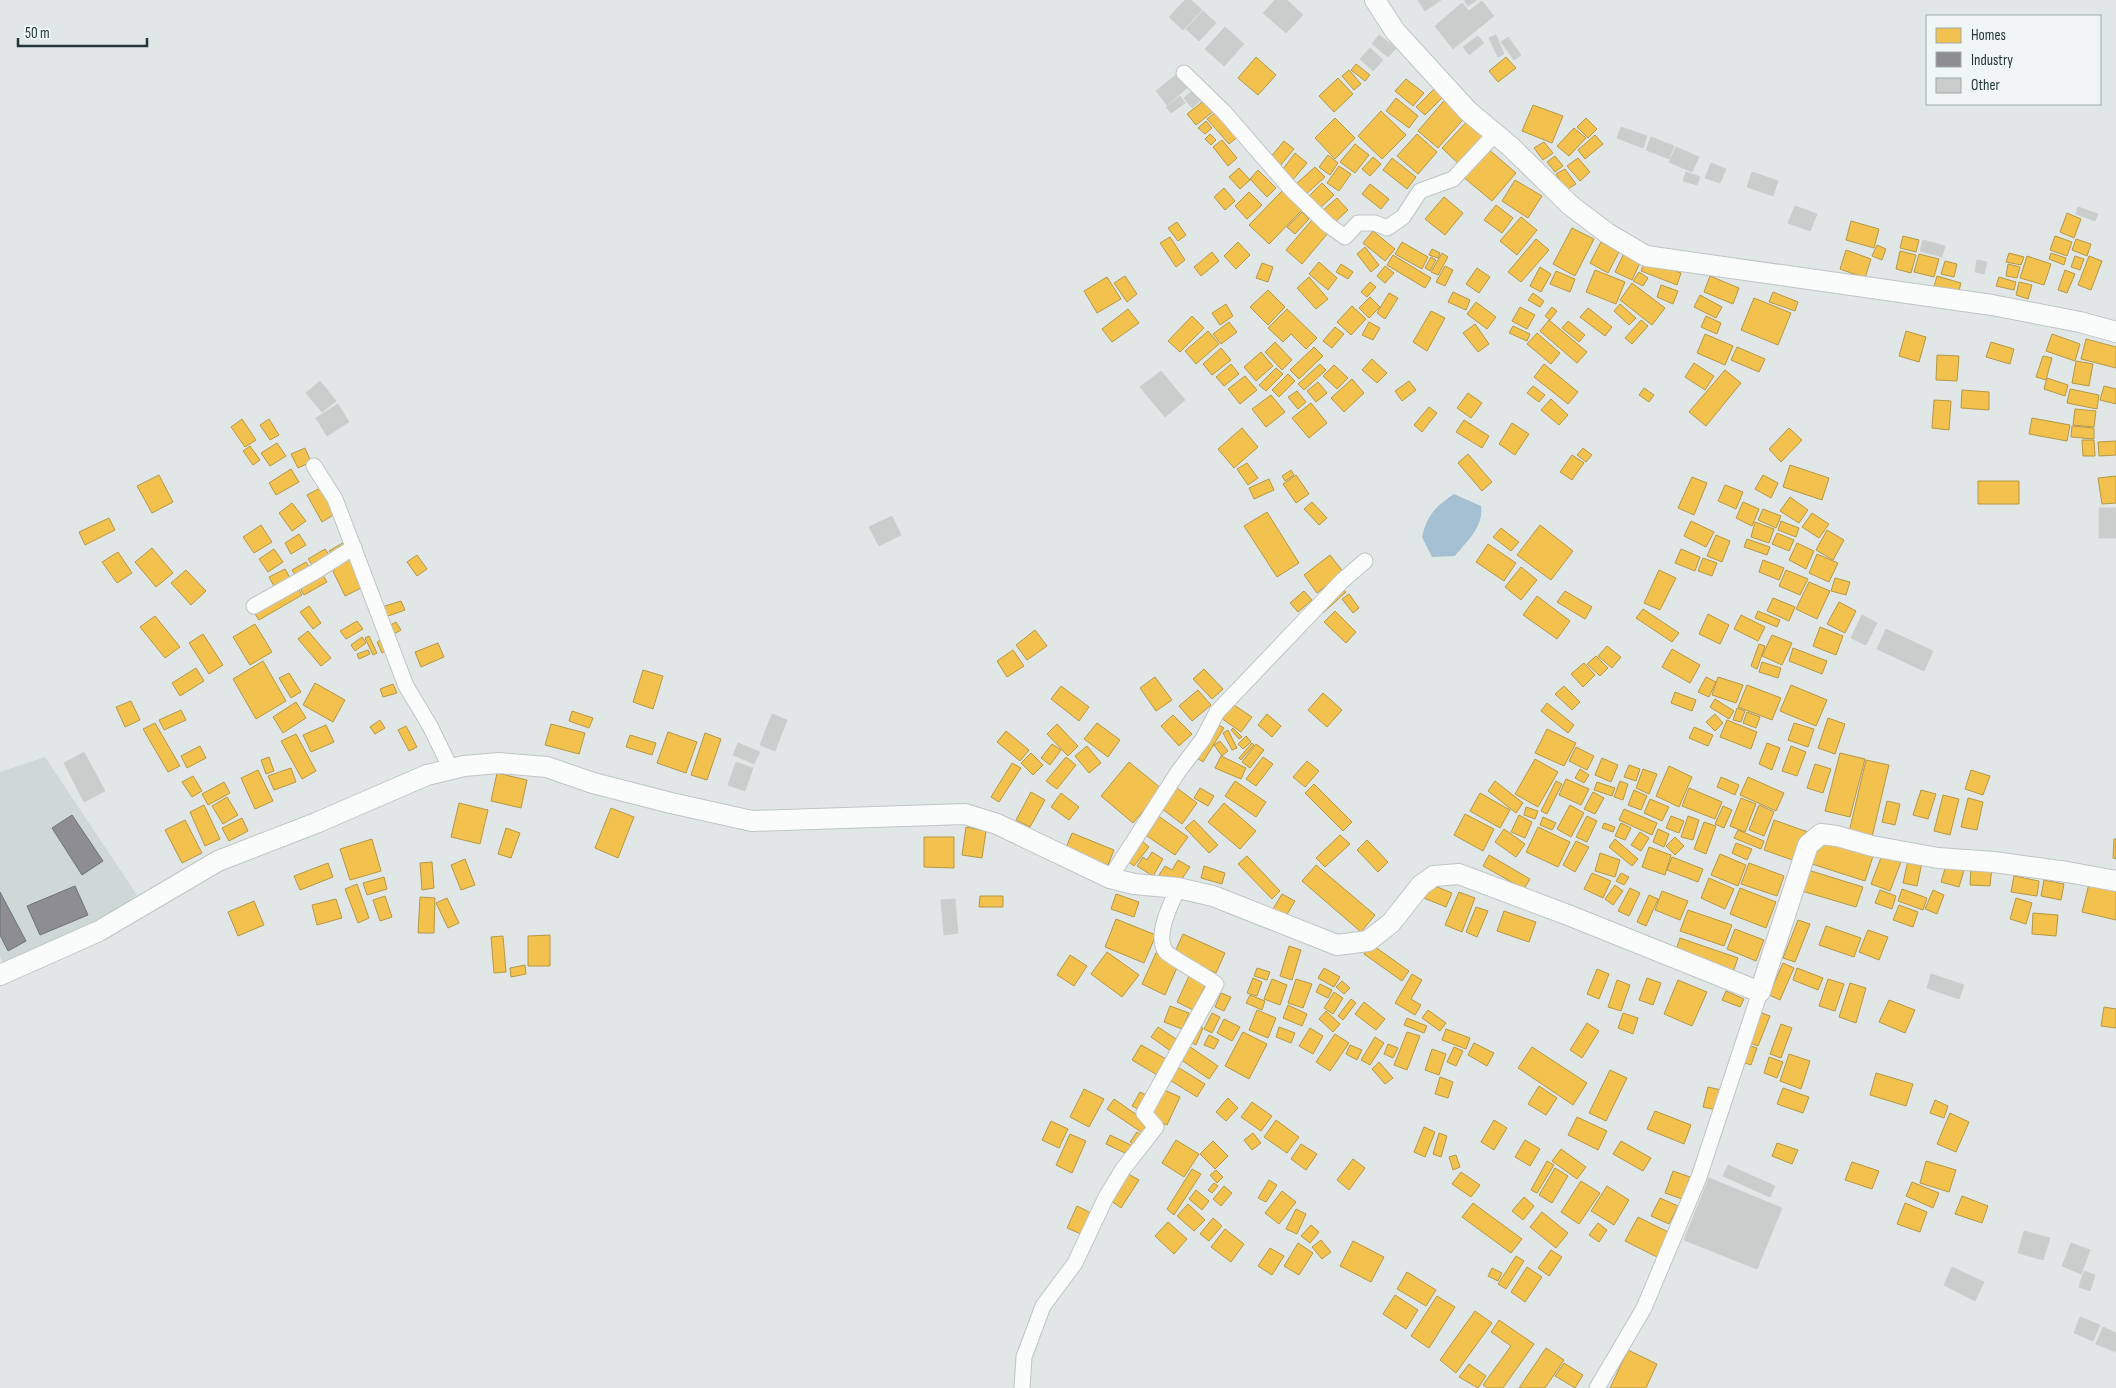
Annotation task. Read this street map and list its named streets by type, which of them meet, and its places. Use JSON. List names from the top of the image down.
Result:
{
  "legend": ["Homes", "Industry", "Other"],
  "scale_bar": "50 m"
}
